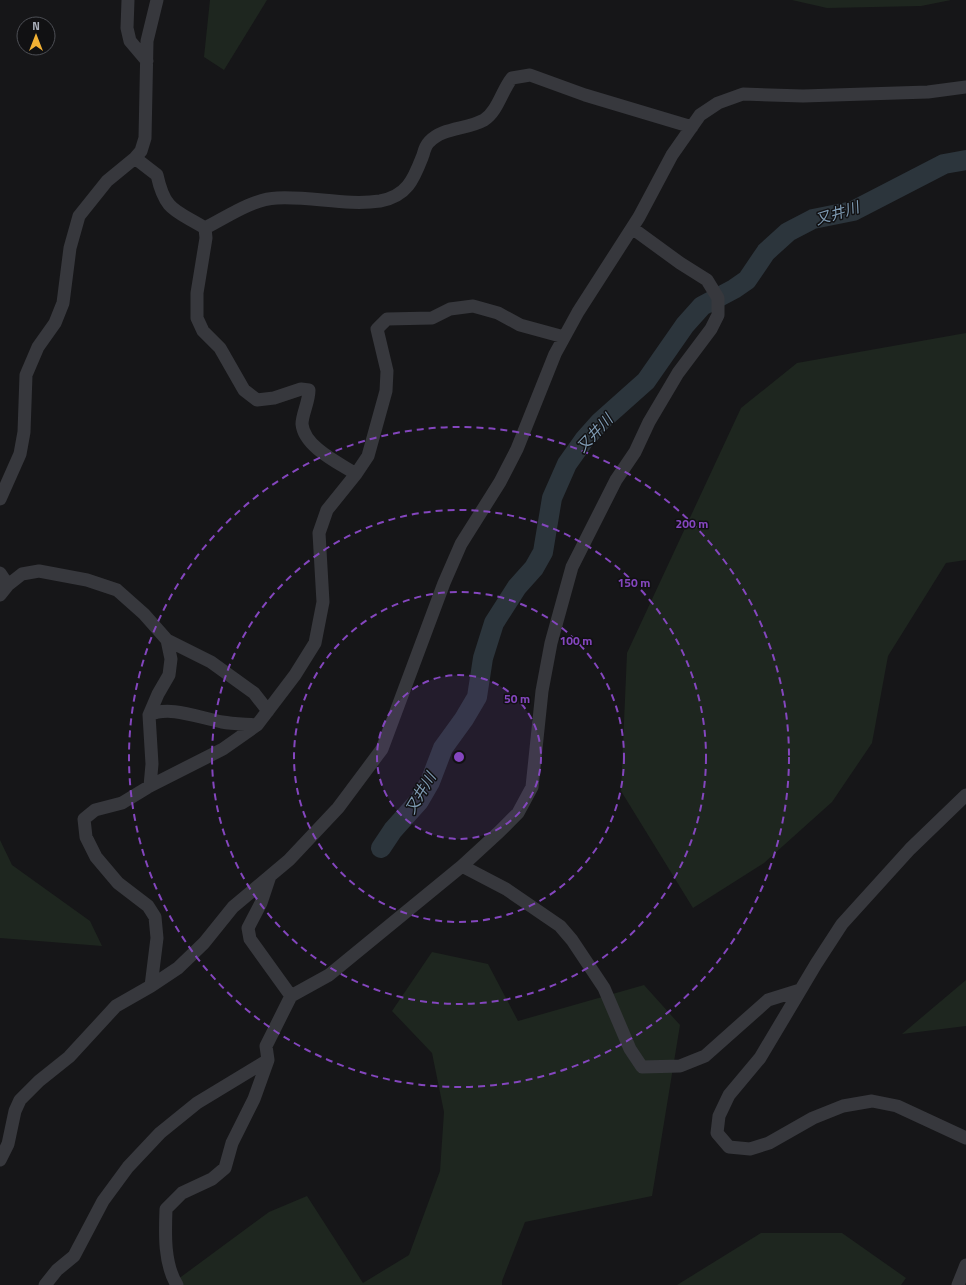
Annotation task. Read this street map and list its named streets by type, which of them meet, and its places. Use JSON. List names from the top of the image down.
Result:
{
  "water": ["又井川"],
  "north": "top",
  "rings": [
    "200 m",
    "150 m",
    "100 m",
    "50 m"
  ]
}
